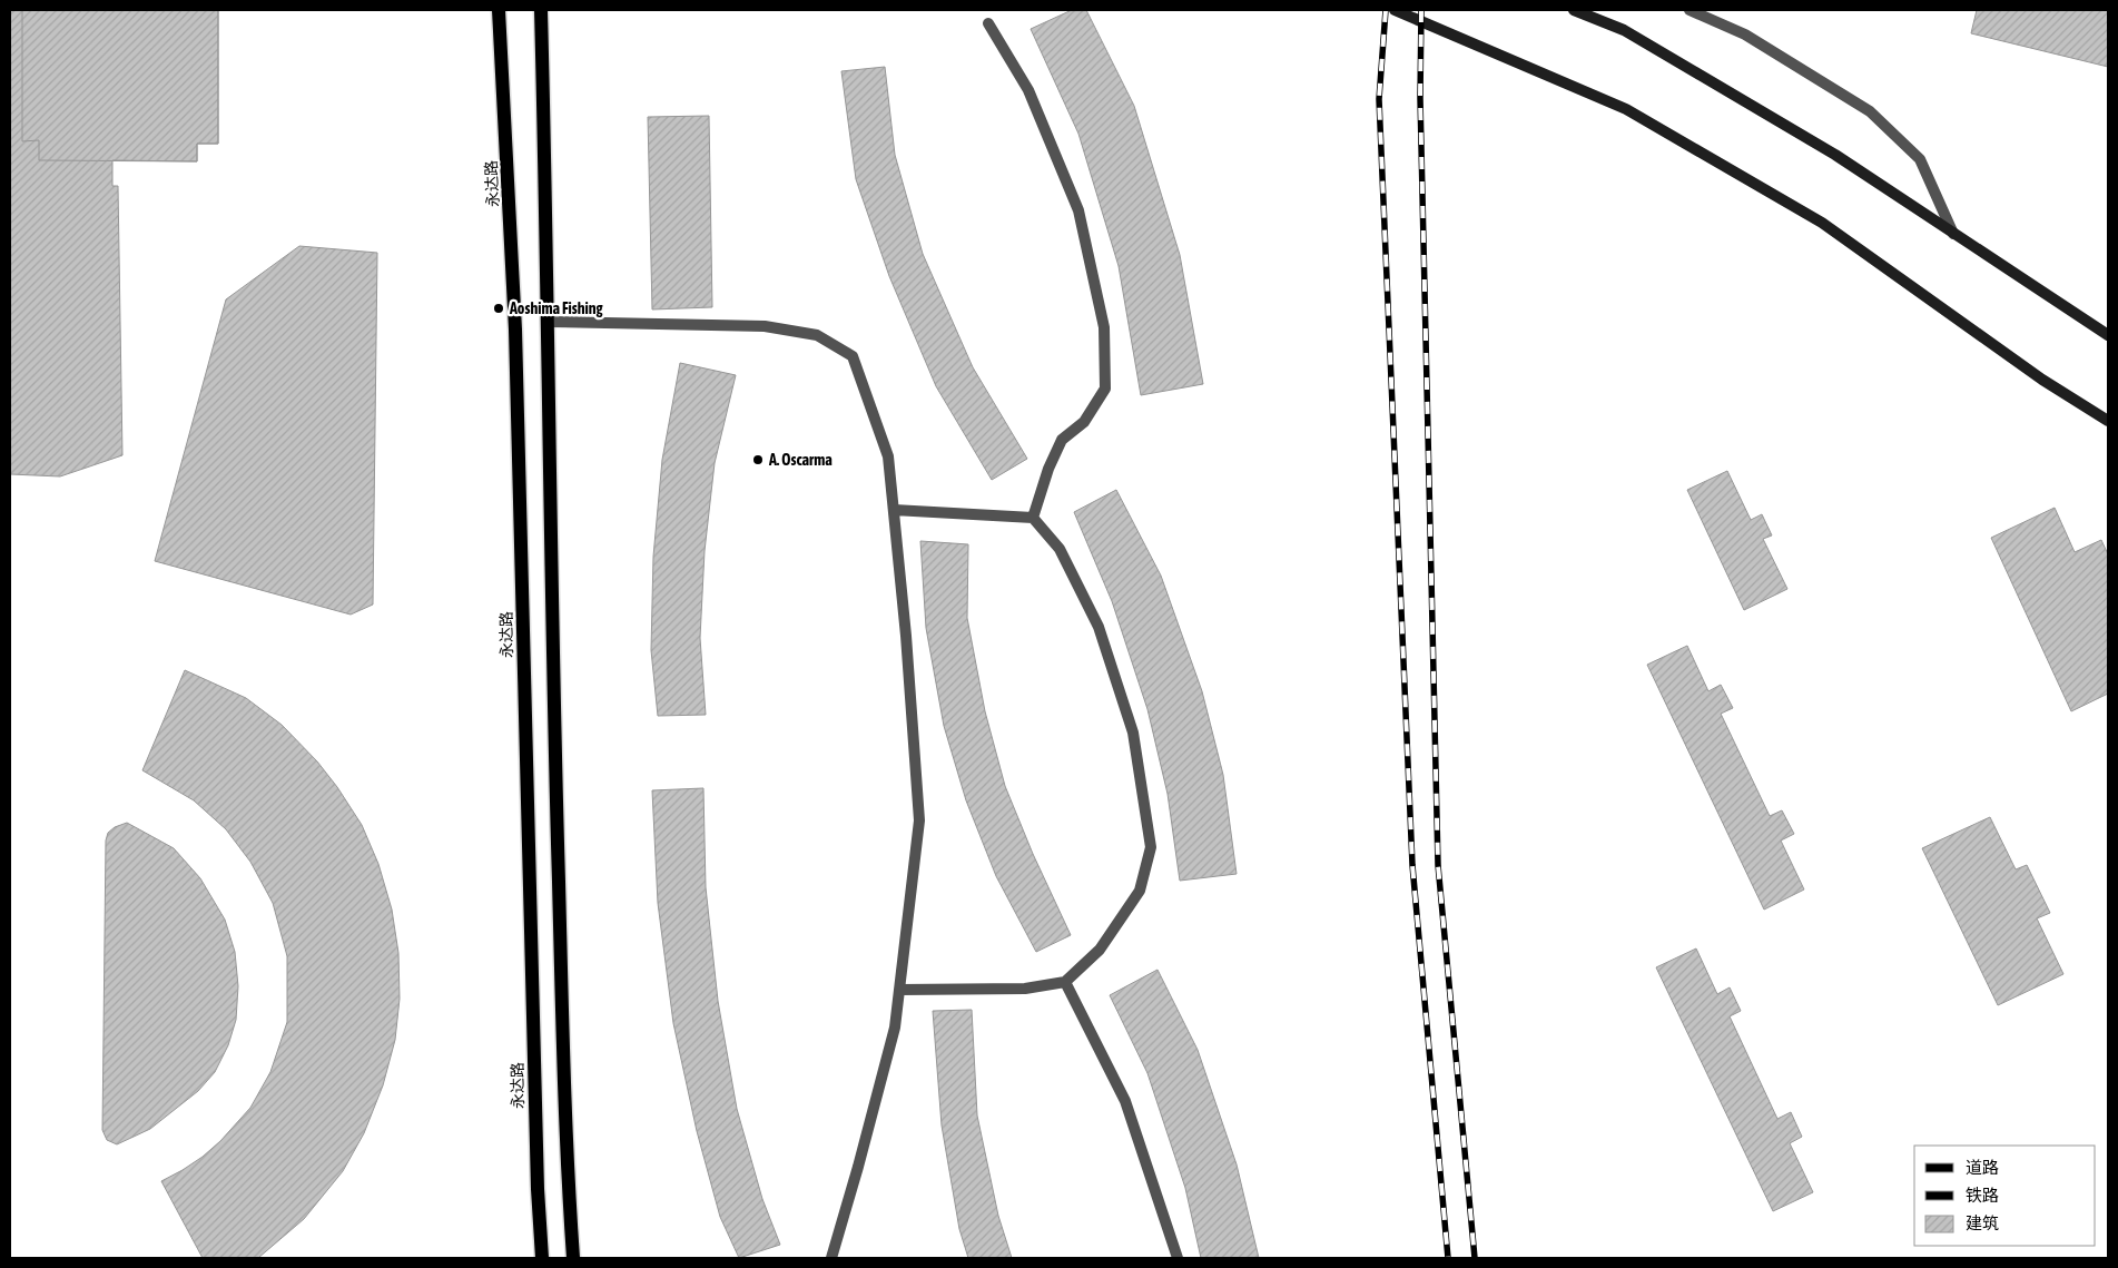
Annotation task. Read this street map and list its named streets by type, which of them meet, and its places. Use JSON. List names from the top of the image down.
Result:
{
  "streets": {
    "main road": ["永达路"]
  },
  "places": ["Aoshima Fishing", "A. Oscarma"],
  "legend": ["道路", "铁路", "建筑"]
}
